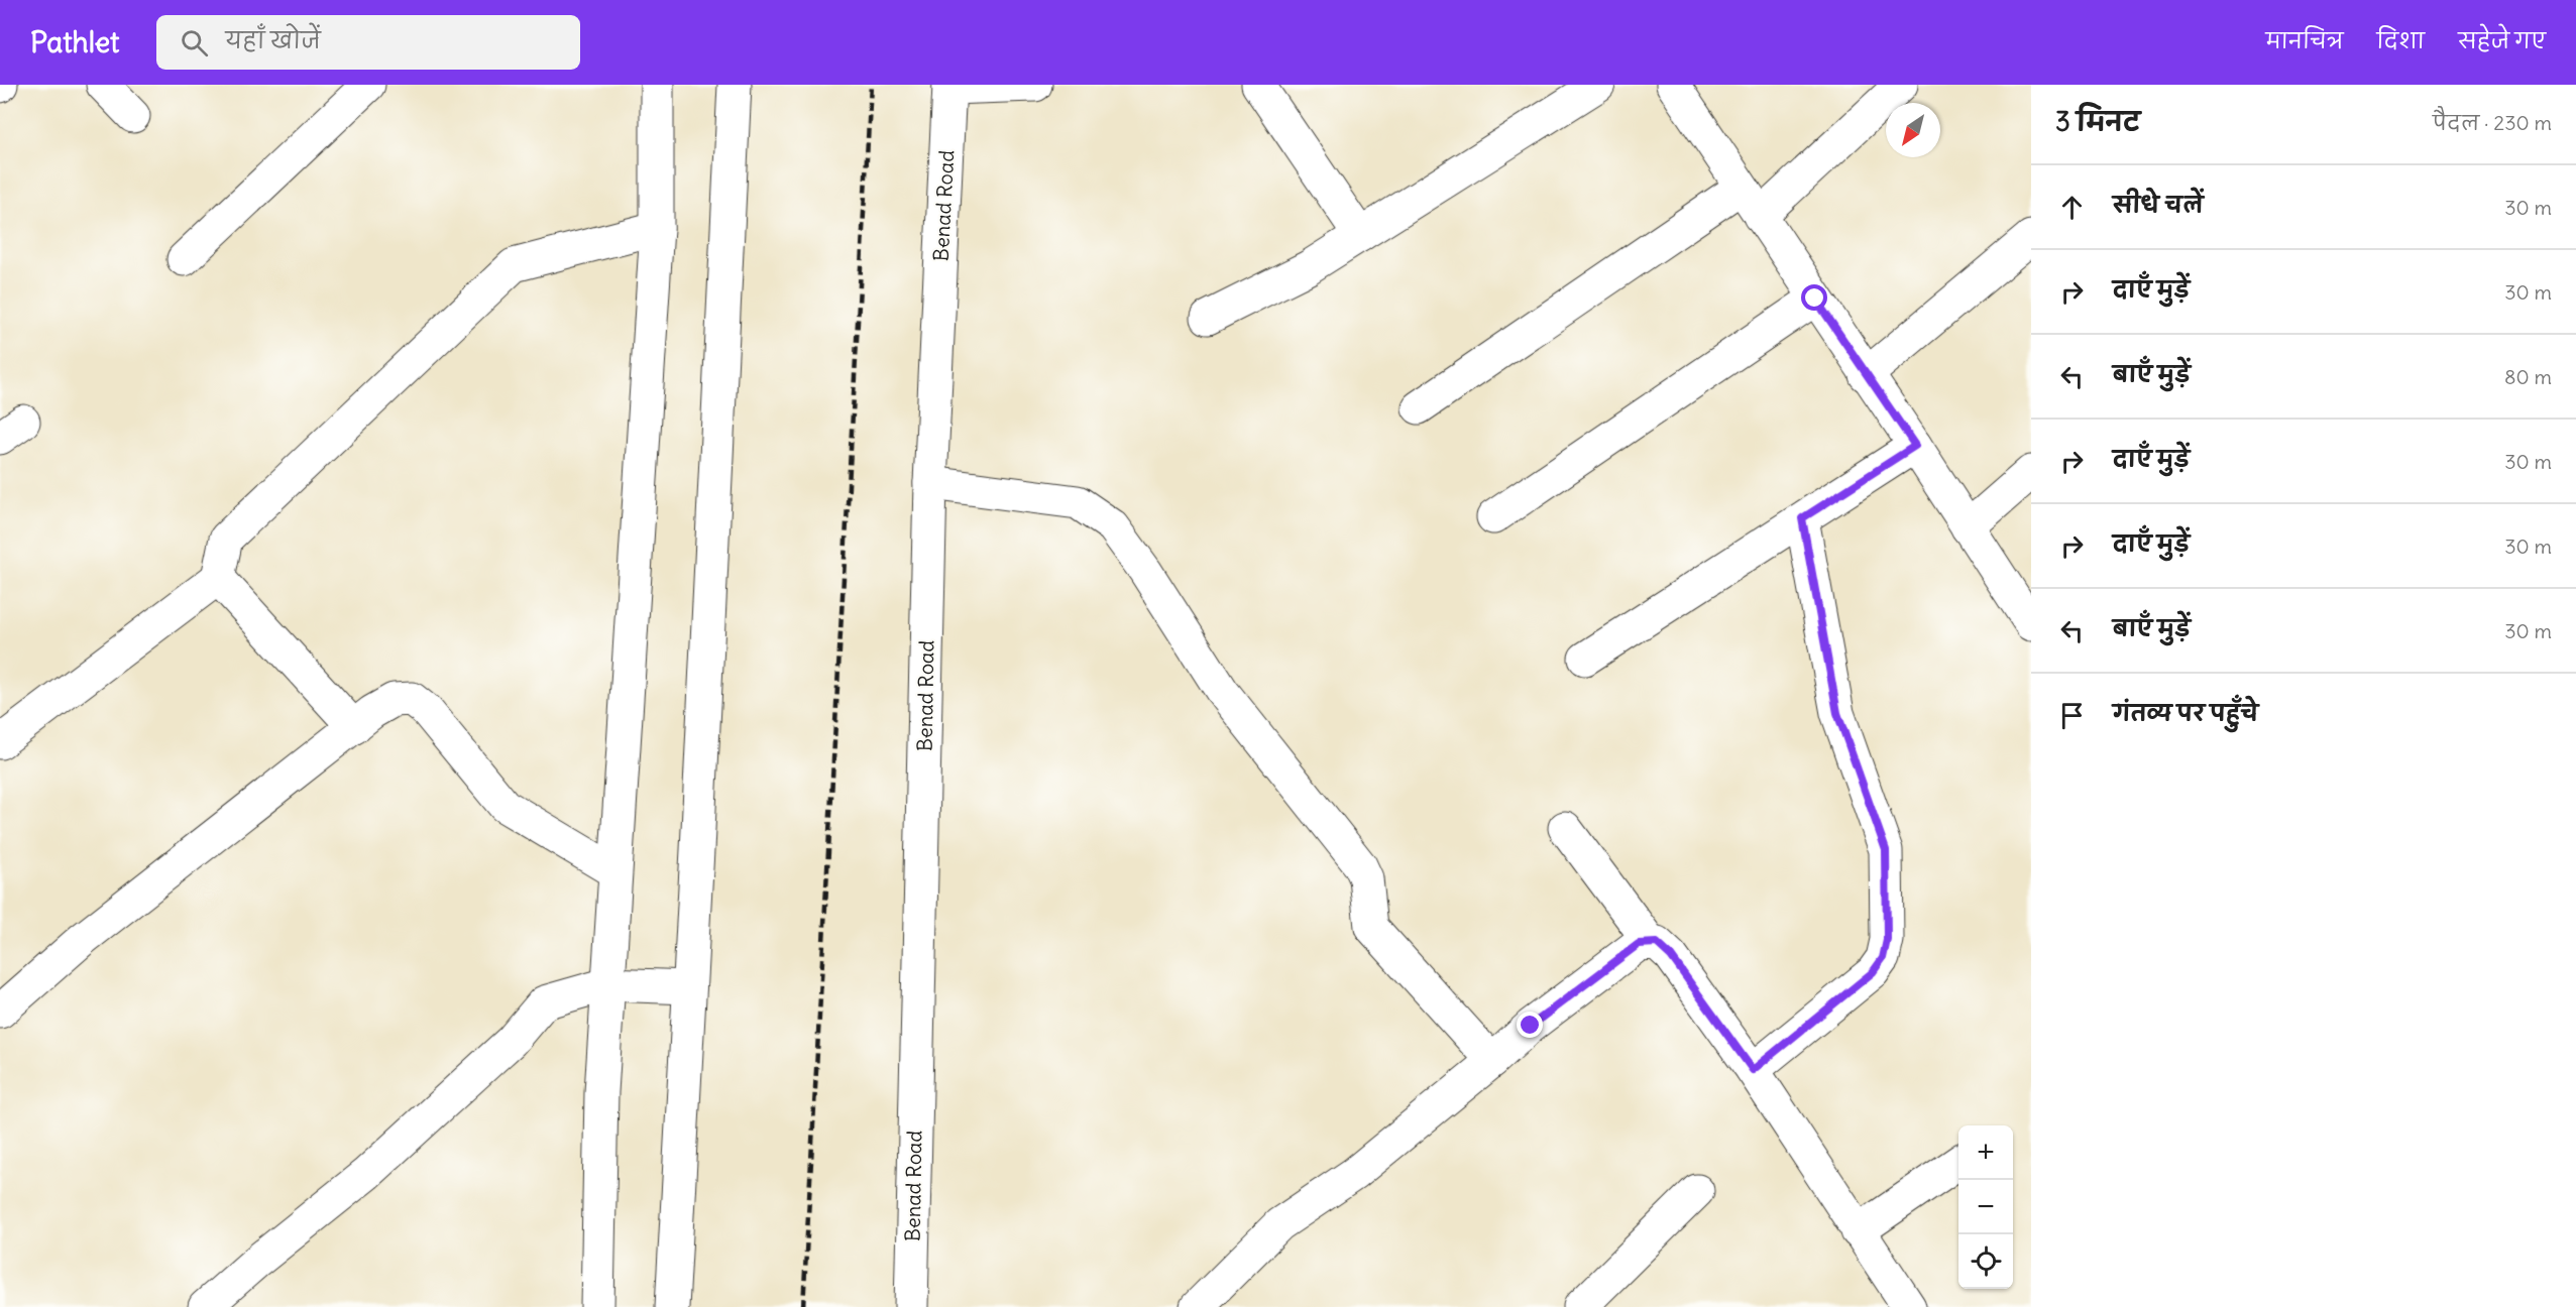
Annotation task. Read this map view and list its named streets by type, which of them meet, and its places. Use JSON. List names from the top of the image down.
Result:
{
  "streets": {
    "street": ["Benad Road"]
  },
  "north": "bottom left",
  "page": {
    "header": "Pathlet",
    "search": "यहाँ खोजें",
    "nav": ["मानचित्र", "दिशा", "सहेजे गए"],
    "heading": ["3 मिनट", "पैदल · 230 m"],
    "list": [
      ["सीधे चलें", "30 m"],
      ["दाएँ मुड़ें", "30 m"],
      ["बाएँ मुड़ें", "80 m"],
      ["दाएँ मुड़ें", "30 m"],
      ["दाएँ मुड़ें", "30 m"],
      ["बाएँ मुड़ें", "30 m"],
      "गंतव्य पर पहुँचे"
    ],
    "map_buttons": ["+", "−"]
  }
}
